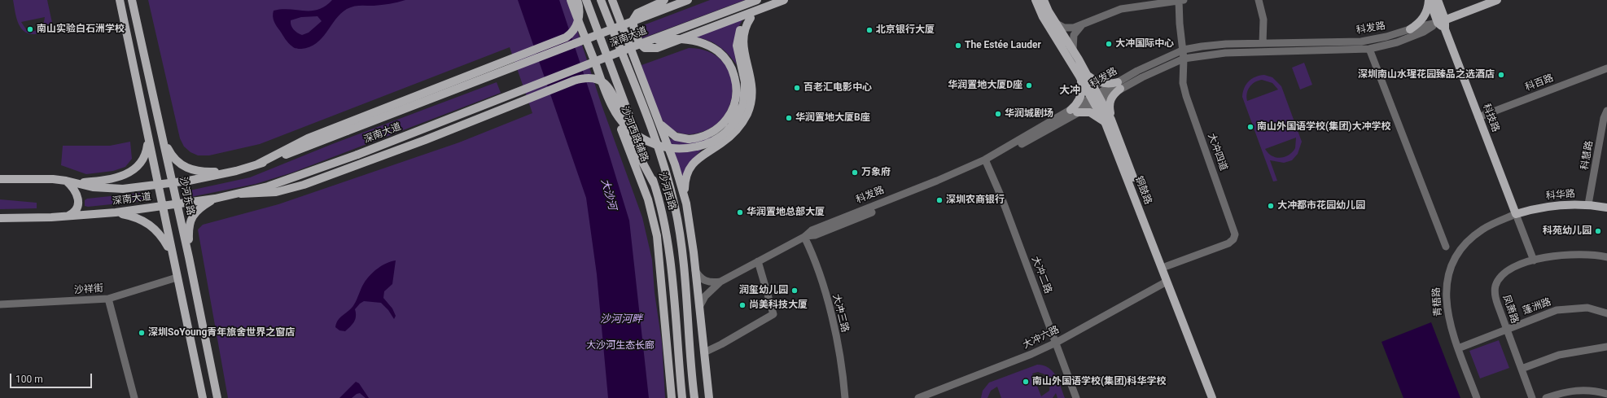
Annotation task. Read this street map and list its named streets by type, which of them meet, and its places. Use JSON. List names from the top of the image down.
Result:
{
  "streets": {
    "main road": [
      "科发路",
      "深南大道",
      "科技路",
      "沙河西路辅路",
      "铜鼓路",
      "沙河西路",
      "科华路",
      "沙河东路"
    ],
    "street": [
      "科百路",
      "大冲四道",
      "科慧路",
      "大冲二路",
      "沙祥街",
      "青梧路",
      "蓬洲路",
      "凤萧路",
      "大冲三路",
      "大冲六路"
    ]
  },
  "crossings": [
    ["科发路", "科技路"],
    ["科发路", "大冲四道"],
    ["科发路", "铜鼓路"],
    ["科发路", "大冲二路"],
    ["科发路", "大冲三路"],
    ["深南大道", "沙河东路"],
    ["科百路", "科技路"],
    ["科技路", "科华路"],
    ["科技路", "青梧路"],
    ["大冲四道", "铜鼓路"],
    ["科慧路", "科华路"],
    ["铜鼓路", "大冲六路"],
    ["科华路", "青梧路"],
    ["大冲二路", "大冲六路"],
    ["青梧路", "蓬洲路"],
    ["蓬洲路", "凤萧路"]
  ],
  "districts": ["大冲"],
  "water": ["大沙河", "沙河河畔"],
  "parks": ["大沙河生态长廊"],
  "places": [
    "南山实验白石洲学校",
    "北京银行大厦",
    "大冲国际中心",
    "The Estée Lauder",
    "深圳南山水瑆花园臻品之选酒店",
    "华润置地大厦D座",
    "百老汇电影中心",
    "华润城剧场",
    "华润置地大厦B座",
    "南山外国语学校(集团)大冲学校",
    "万象府",
    "深圳农商银行",
    "大冲都市花园幼儿园",
    "华润置地总部大厦",
    "科苑幼儿园",
    "润玺幼儿园",
    "尚美科技大厦",
    "深圳SoYoung青年旅舍世界之窗店",
    "南山外国语学校(集团)科华学校"
  ],
  "scale_bar": "100 m"
}
